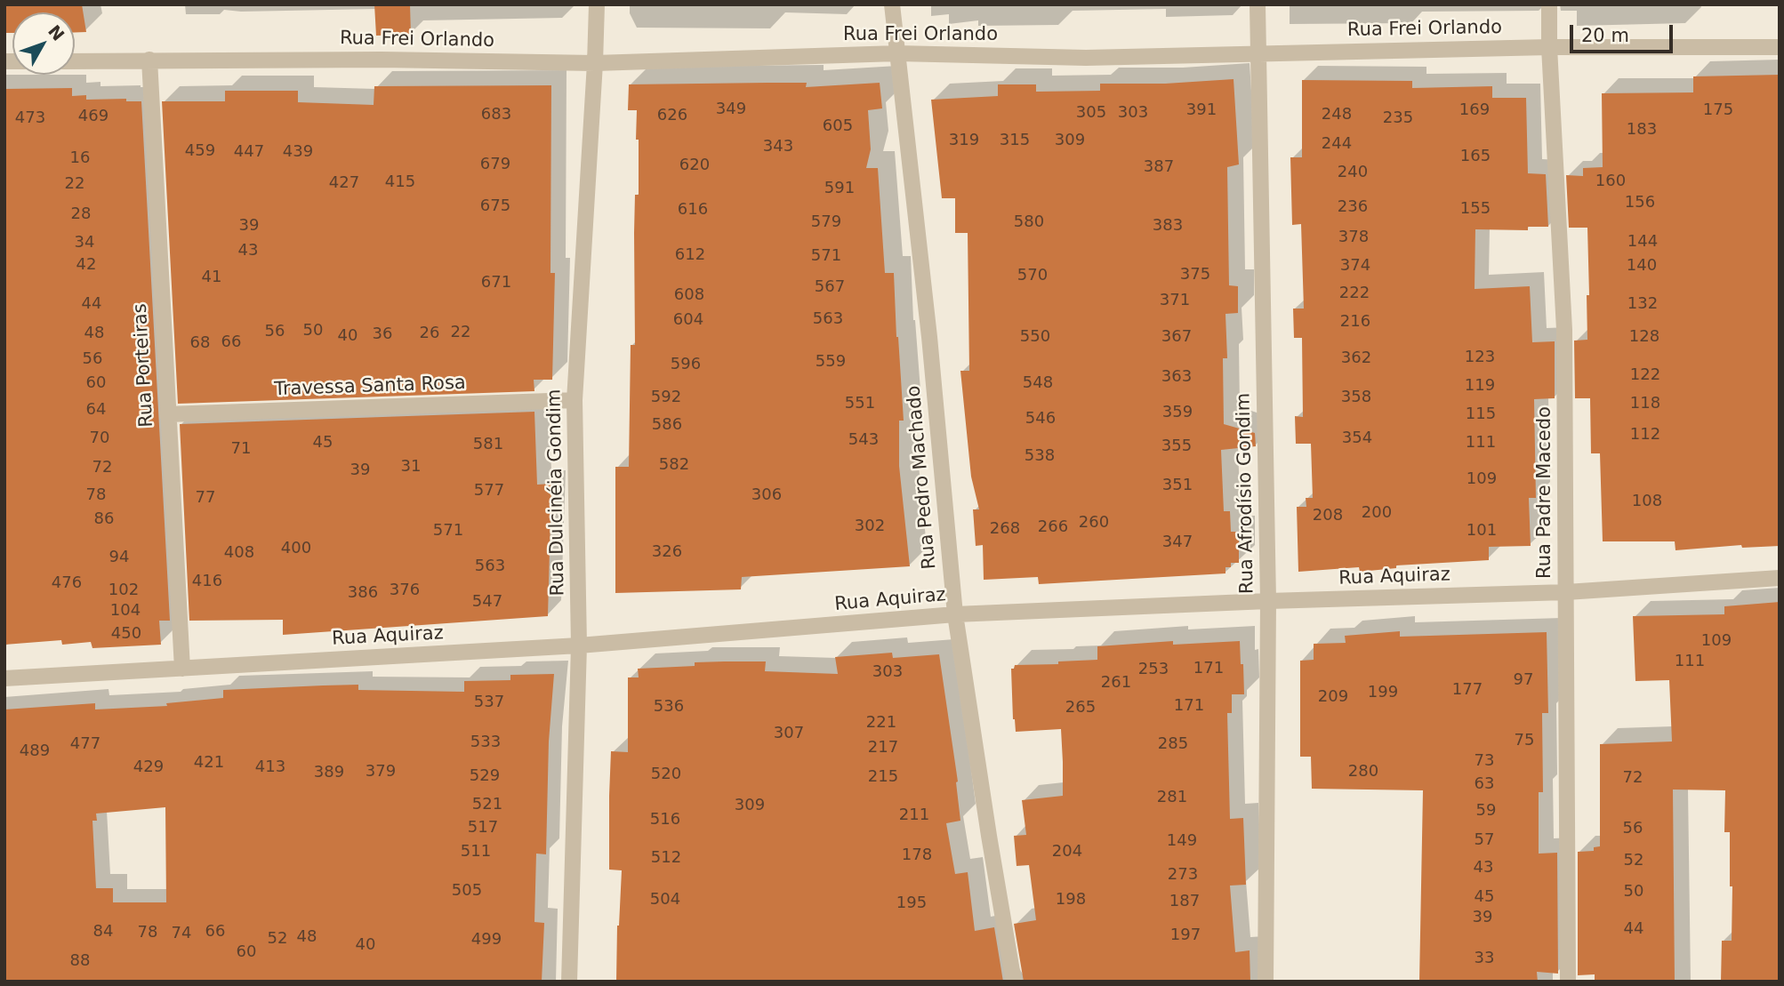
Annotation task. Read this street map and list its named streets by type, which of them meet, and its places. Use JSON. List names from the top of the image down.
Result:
{
  "streets": {
    "street": [
      "Rua Frei Orlando",
      "Rua Porteiras",
      "Travessa Santa Rosa",
      "Rua Pedro Machado",
      "Rua Dulcinéia Gondim",
      "Rua Padre Macedo",
      "Rua Afrodísio Gondim",
      "Rua Aquiraz"
    ]
  },
  "crossings": [
    ["Rua Frei Orlando", "Rua Porteiras"],
    ["Rua Frei Orlando", "Rua Pedro Machado"],
    ["Rua Frei Orlando", "Rua Dulcinéia Gondim"],
    ["Rua Frei Orlando", "Rua Padre Macedo"],
    ["Rua Frei Orlando", "Rua Afrodísio Gondim"],
    ["Rua Porteiras", "Travessa Santa Rosa"],
    ["Rua Porteiras", "Rua Aquiraz"],
    ["Travessa Santa Rosa", "Rua Dulcinéia Gondim"],
    ["Rua Pedro Machado", "Rua Aquiraz"],
    ["Rua Dulcinéia Gondim", "Rua Aquiraz"],
    ["Rua Padre Macedo", "Rua Aquiraz"],
    ["Rua Afrodísio Gondim", "Rua Aquiraz"]
  ],
  "house_numbers": [
    "349",
    "391",
    "169",
    "175",
    "305",
    "303",
    "683",
    "248",
    "626",
    "469",
    "473",
    "235",
    "605",
    "183",
    "319",
    "315",
    "309",
    "244",
    "343",
    "459",
    "447",
    "439",
    "165",
    "16",
    "679",
    "620",
    "387",
    "240",
    "160",
    "415",
    "427",
    "22",
    "591",
    "156",
    "675",
    "236",
    "155",
    "616",
    "28",
    "579",
    "580",
    "39",
    "383",
    "378",
    "144",
    "34",
    "43",
    "612",
    "571",
    "42",
    "374",
    "140",
    "375",
    "570",
    "41",
    "671",
    "567",
    "222",
    "608",
    "371",
    "44",
    "132",
    "563",
    "604",
    "216",
    "50",
    "56",
    "22",
    "48",
    "26",
    "36",
    "40",
    "550",
    "367",
    "128",
    "66",
    "68",
    "123",
    "362",
    "56",
    "559",
    "596",
    "122",
    "363",
    "60",
    "548",
    "119",
    "592",
    "358",
    "551",
    "118",
    "64",
    "359",
    "115",
    "546",
    "586",
    "112",
    "70",
    "354",
    "543",
    "45",
    "111",
    "581",
    "355",
    "71",
    "538",
    "582",
    "31",
    "72",
    "39",
    "109",
    "351",
    "577",
    "78",
    "306",
    "77",
    "108",
    "200",
    "208",
    "86",
    "260",
    "302",
    "266",
    "268",
    "571",
    "101",
    "347",
    "400",
    "326",
    "408",
    "94",
    "563",
    "416",
    "476",
    "102",
    "376",
    "386",
    "547",
    "104",
    "450",
    "109",
    "111",
    "171",
    "253",
    "303",
    "97",
    "261",
    "177",
    "199",
    "209",
    "537",
    "171",
    "536",
    "265",
    "221",
    "307",
    "75",
    "533",
    "477",
    "285",
    "217",
    "489",
    "73",
    "421",
    "429",
    "413",
    "379",
    "280",
    "389",
    "520",
    "529",
    "215",
    "72",
    "63",
    "281",
    "521",
    "309",
    "59",
    "211",
    "516",
    "517",
    "56",
    "57",
    "149",
    "511",
    "204",
    "178",
    "512",
    "52",
    "43",
    "273",
    "505",
    "50",
    "45",
    "504",
    "198",
    "187",
    "195",
    "39",
    "44",
    "84",
    "66",
    "78",
    "74",
    "197",
    "48",
    "52",
    "499",
    "40",
    "60",
    "33",
    "88"
  ],
  "scale_bar": "20 m",
  "north": "top right"
}
